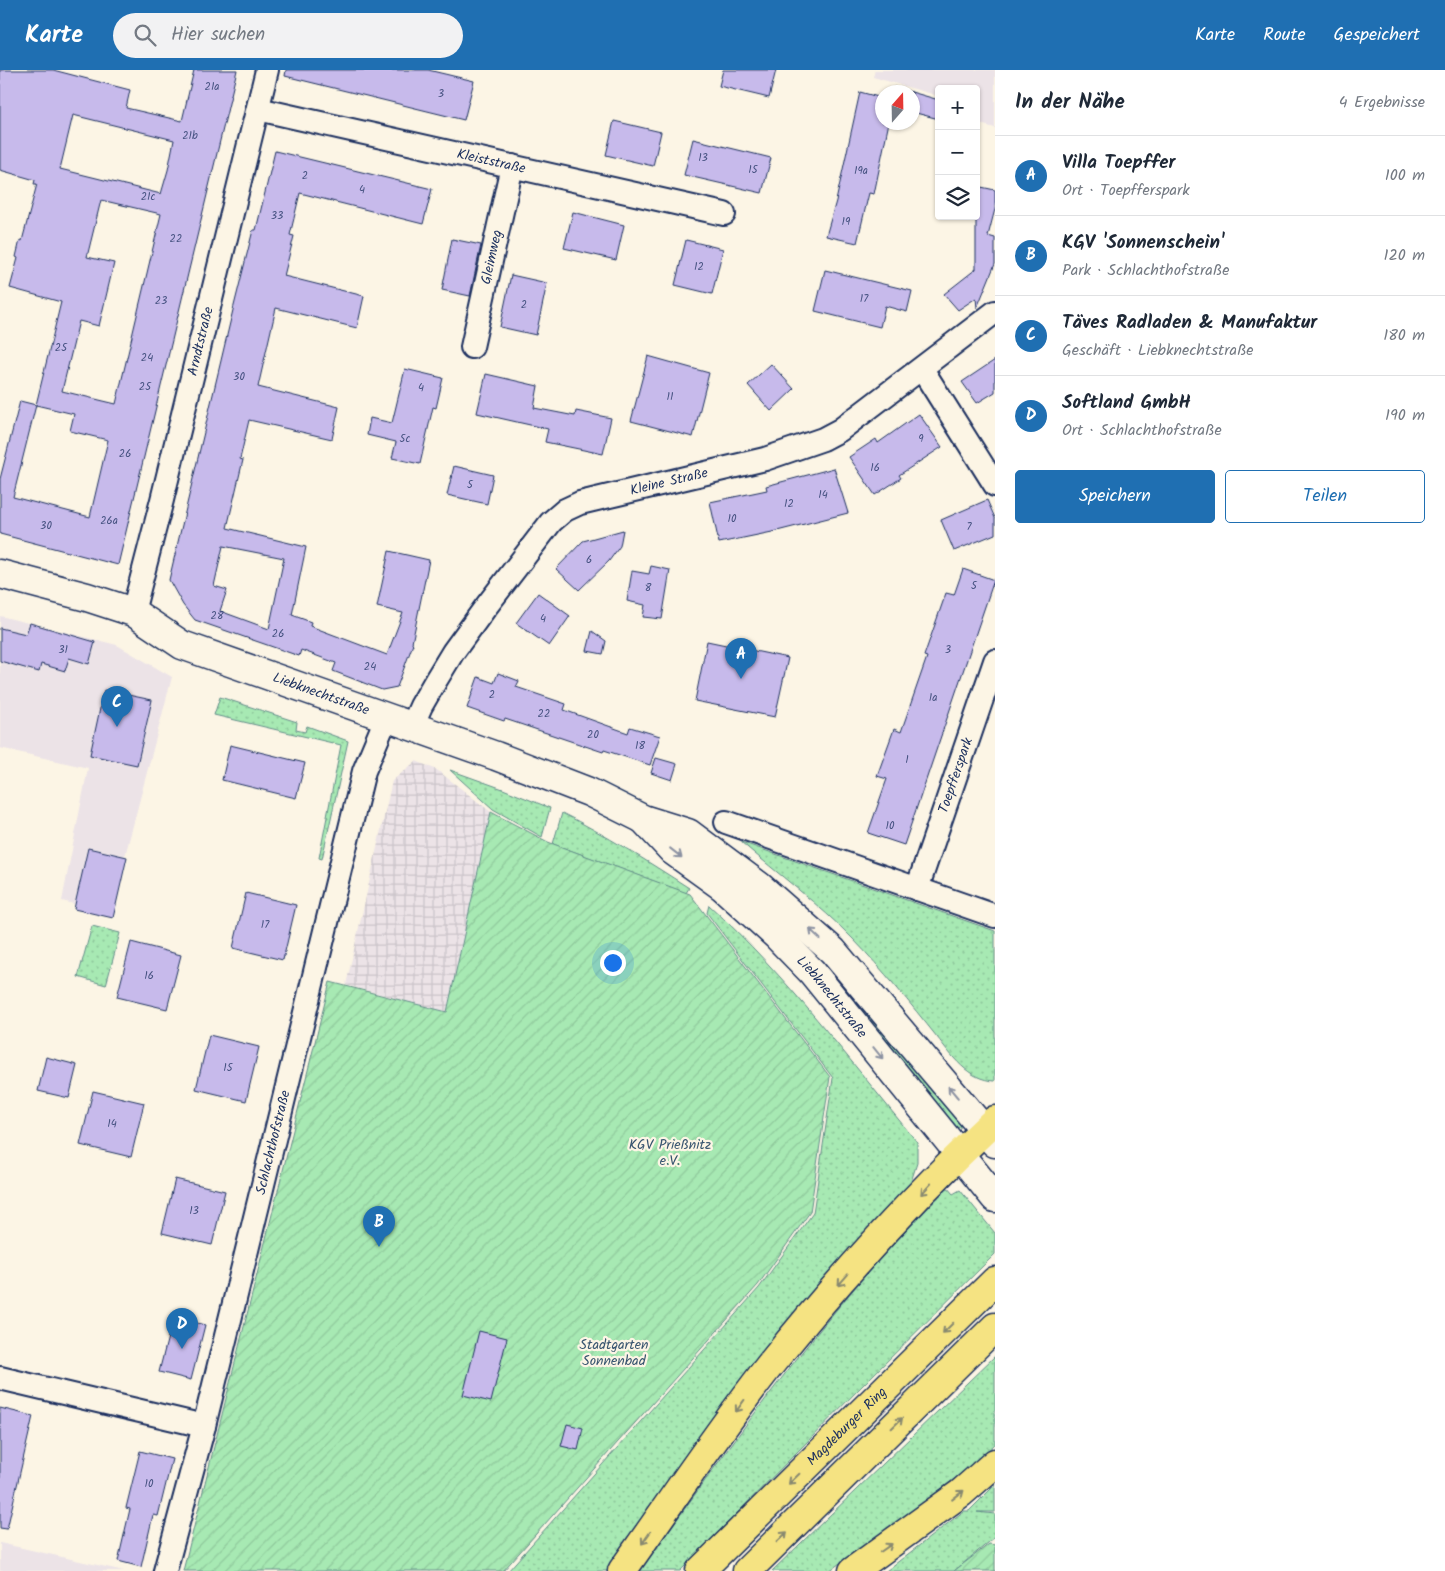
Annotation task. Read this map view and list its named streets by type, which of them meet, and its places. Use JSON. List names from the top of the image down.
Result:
{
  "streets": {
    "highway": ["Magdeburger Ring"],
    "main road": ["Liebknechtstraße"],
    "street": [
      "Kleiststraße",
      "Gleimweg",
      "Arndtstraße",
      "Kleine Straße",
      "Toepfferspark",
      "Schlachthofstraße"
    ]
  },
  "crossings": [
    ["Kleiststraße", "Gleimweg"],
    ["Kleiststraße", "Arndtstraße"],
    ["Arndtstraße", "Liebknechtstraße"],
    ["Kleine Straße", "Liebknechtstraße"],
    ["Liebknechtstraße", "Schlachthofstraße"]
  ],
  "parks": ["KGV Prießnitz e.V.", "Stadtgarten Sonnenbad"],
  "house_numbers": [
    "21a",
    "3",
    "21b",
    "13",
    "15",
    "19a",
    "2",
    "4",
    "21c",
    "33",
    "19",
    "22",
    "12",
    "17",
    "23",
    "2",
    "25",
    "24",
    "30",
    "25",
    "4",
    "11",
    "5c",
    "9",
    "26",
    "16",
    "5",
    "14",
    "12",
    "10",
    "26a",
    "30",
    "7",
    "6",
    "5",
    "8",
    "28",
    "4",
    "26",
    "31",
    "3",
    "24",
    "2",
    "1a",
    "22",
    "20",
    "18",
    "1",
    "10",
    "17",
    "16",
    "15",
    "14",
    "13",
    "10"
  ],
  "north": "top",
  "page": {
    "header": "Karte",
    "search": "Hier suchen",
    "nav": ["Karte", "Route", "Gespeichert"],
    "heading": ["In der Nähe", "4 Ergebnisse"],
    "map_buttons": ["+", "−"],
    "list": [
      {
        "mark": "A",
        "name": "Villa Toepffer",
        "note": "Ort · Toepfferspark",
        "value": "100 m"
      },
      {
        "mark": "B",
        "name": "KGV 'Sonnenschein'",
        "note": "Park · Schlachthofstraße",
        "value": "120 m"
      },
      {
        "mark": "C",
        "name": "Täves Radladen & Manufaktur",
        "note": "Geschäft · Liebknechtstraße",
        "value": "180 m"
      },
      {
        "mark": "D",
        "name": "Softland GmbH",
        "note": "Ort · Schlachthofstraße",
        "value": "190 m"
      }
    ],
    "buttons": ["Speichern", "Teilen"],
    "pins": [
      "A",
      "C",
      "B",
      "D"
    ]
  }
}
